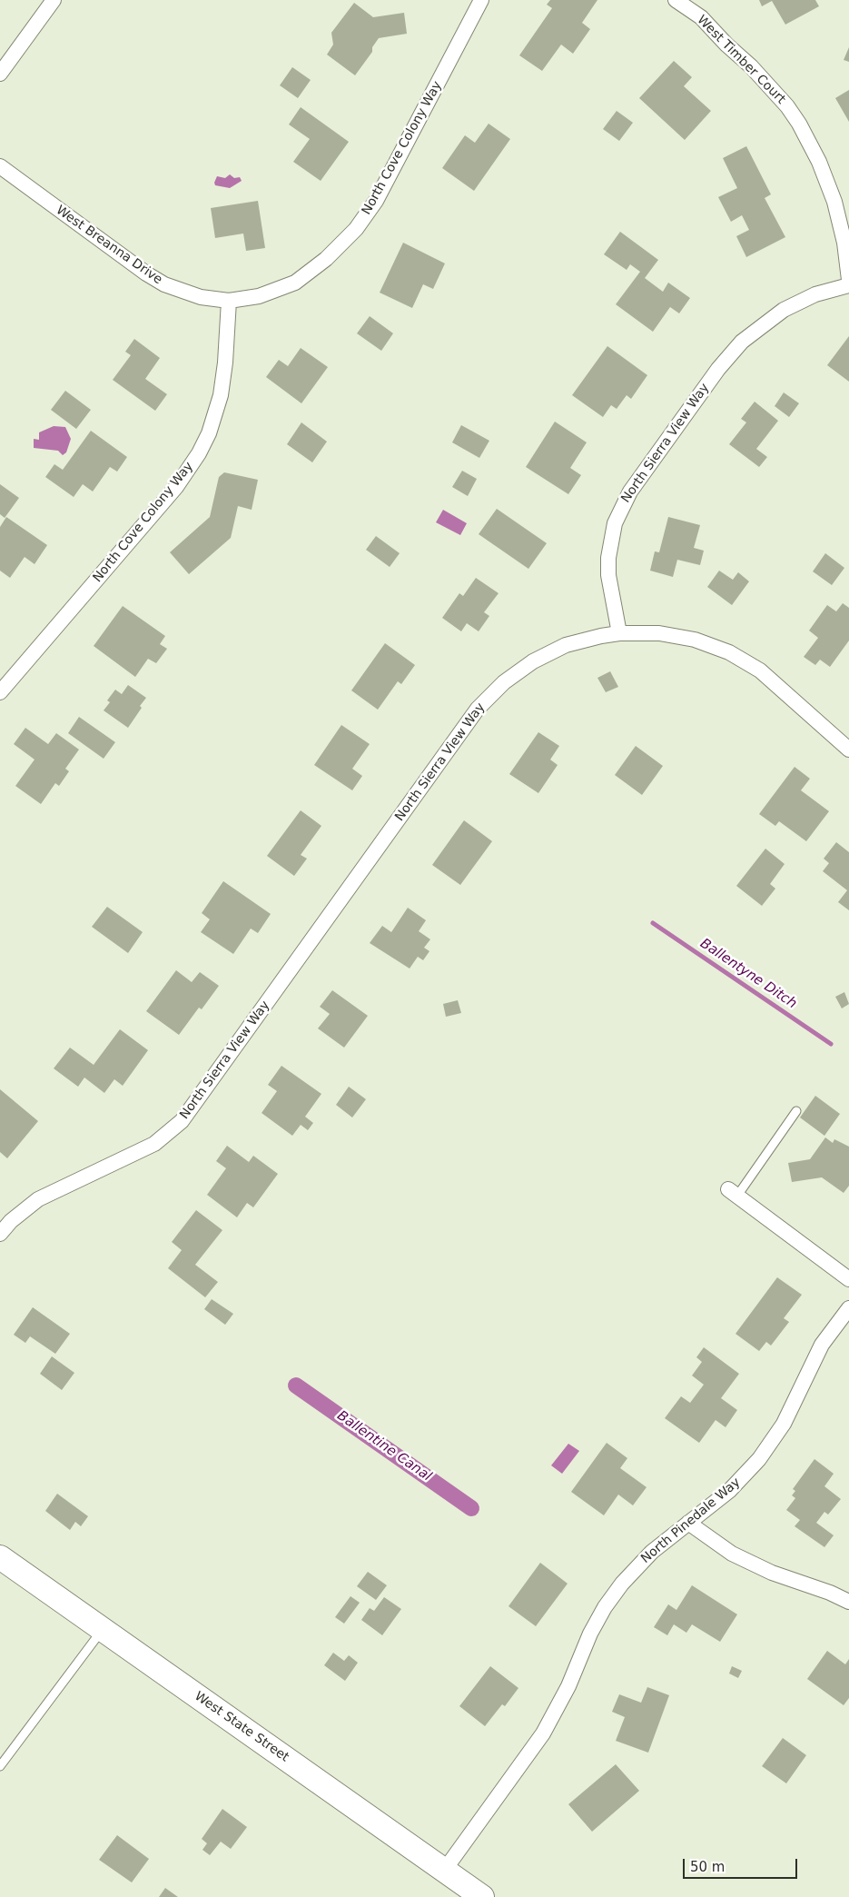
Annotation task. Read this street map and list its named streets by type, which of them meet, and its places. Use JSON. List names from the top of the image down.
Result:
{
  "streets": {
    "main road": ["West State Street"],
    "street": [
      "West Timber Court",
      "North Cove Colony Way",
      "West Breanna Drive",
      "North Sierra View Way",
      "North Pinedale Way"
    ]
  },
  "crossings": [
    ["North Cove Colony Way", "West Breanna Drive"],
    ["North Pinedale Way", "West State Street"]
  ],
  "water": ["Ballentyne Ditch", "Ballentine Canal"],
  "scale_bar": "50 m"
}
